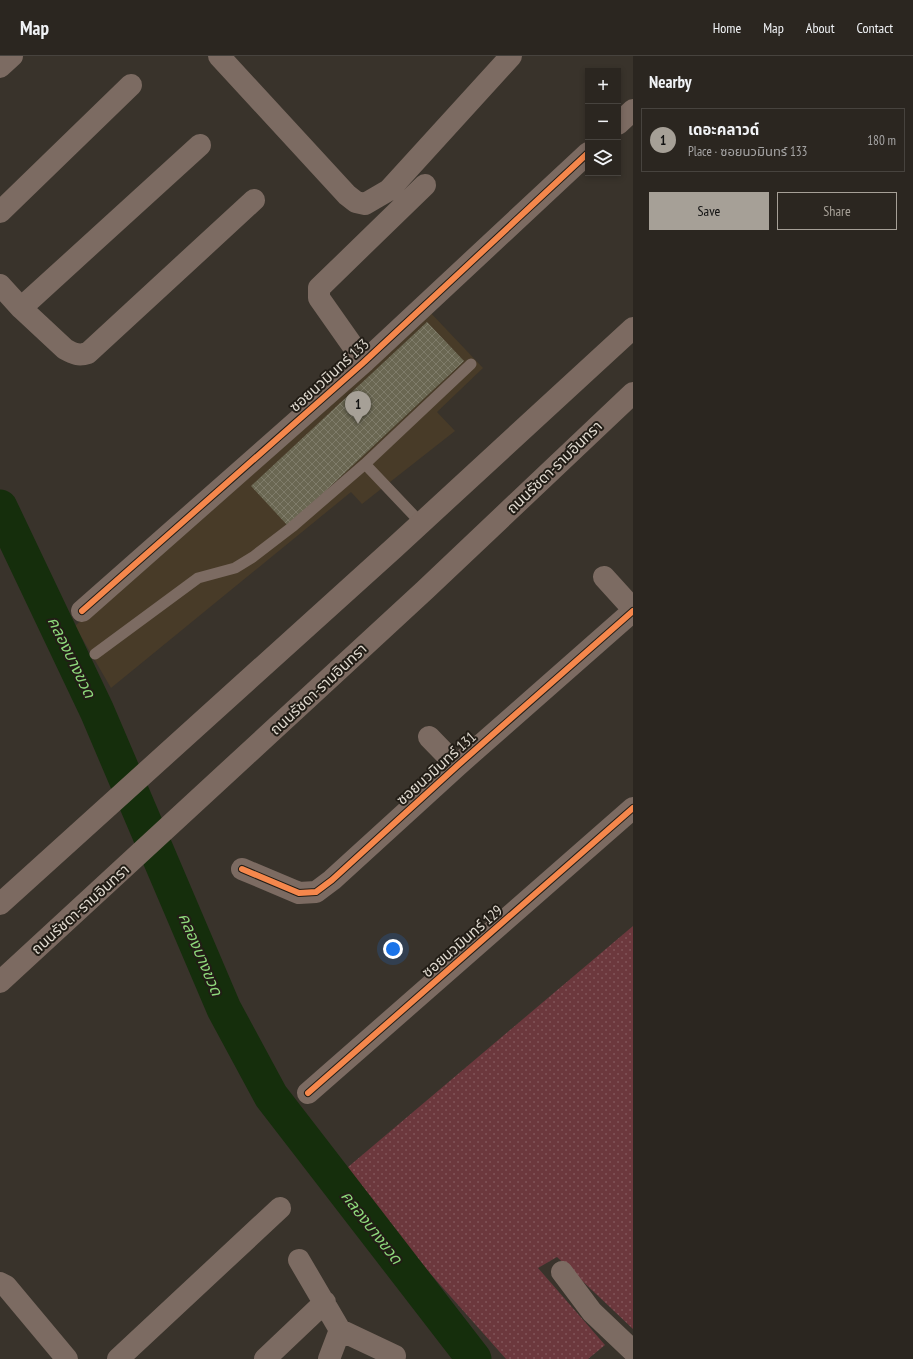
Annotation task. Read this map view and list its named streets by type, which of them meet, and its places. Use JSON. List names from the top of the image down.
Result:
{
  "streets": {
    "main road": ["ถนนรัชดา-รามอินทรา"],
    "street": ["ซอยนวมินทร์ 133", "ซอยนวมินทร์ 131", "ซอยนวมินทร์ 129"]
  },
  "water": ["คลองบางขวด"],
  "page": {
    "header": "Map",
    "nav": [
      "Home",
      "Map",
      "About",
      "Contact"
    ],
    "heading": "Nearby",
    "map_buttons": ["+", "−"],
    "list": [
      {
        "mark": "1",
        "name": "เดอะคลาวด์",
        "note": "Place · ซอยนวมินทร์ 133",
        "value": "180 m"
      }
    ],
    "buttons": ["Save", "Share"],
    "pins": "1"
  }
}
